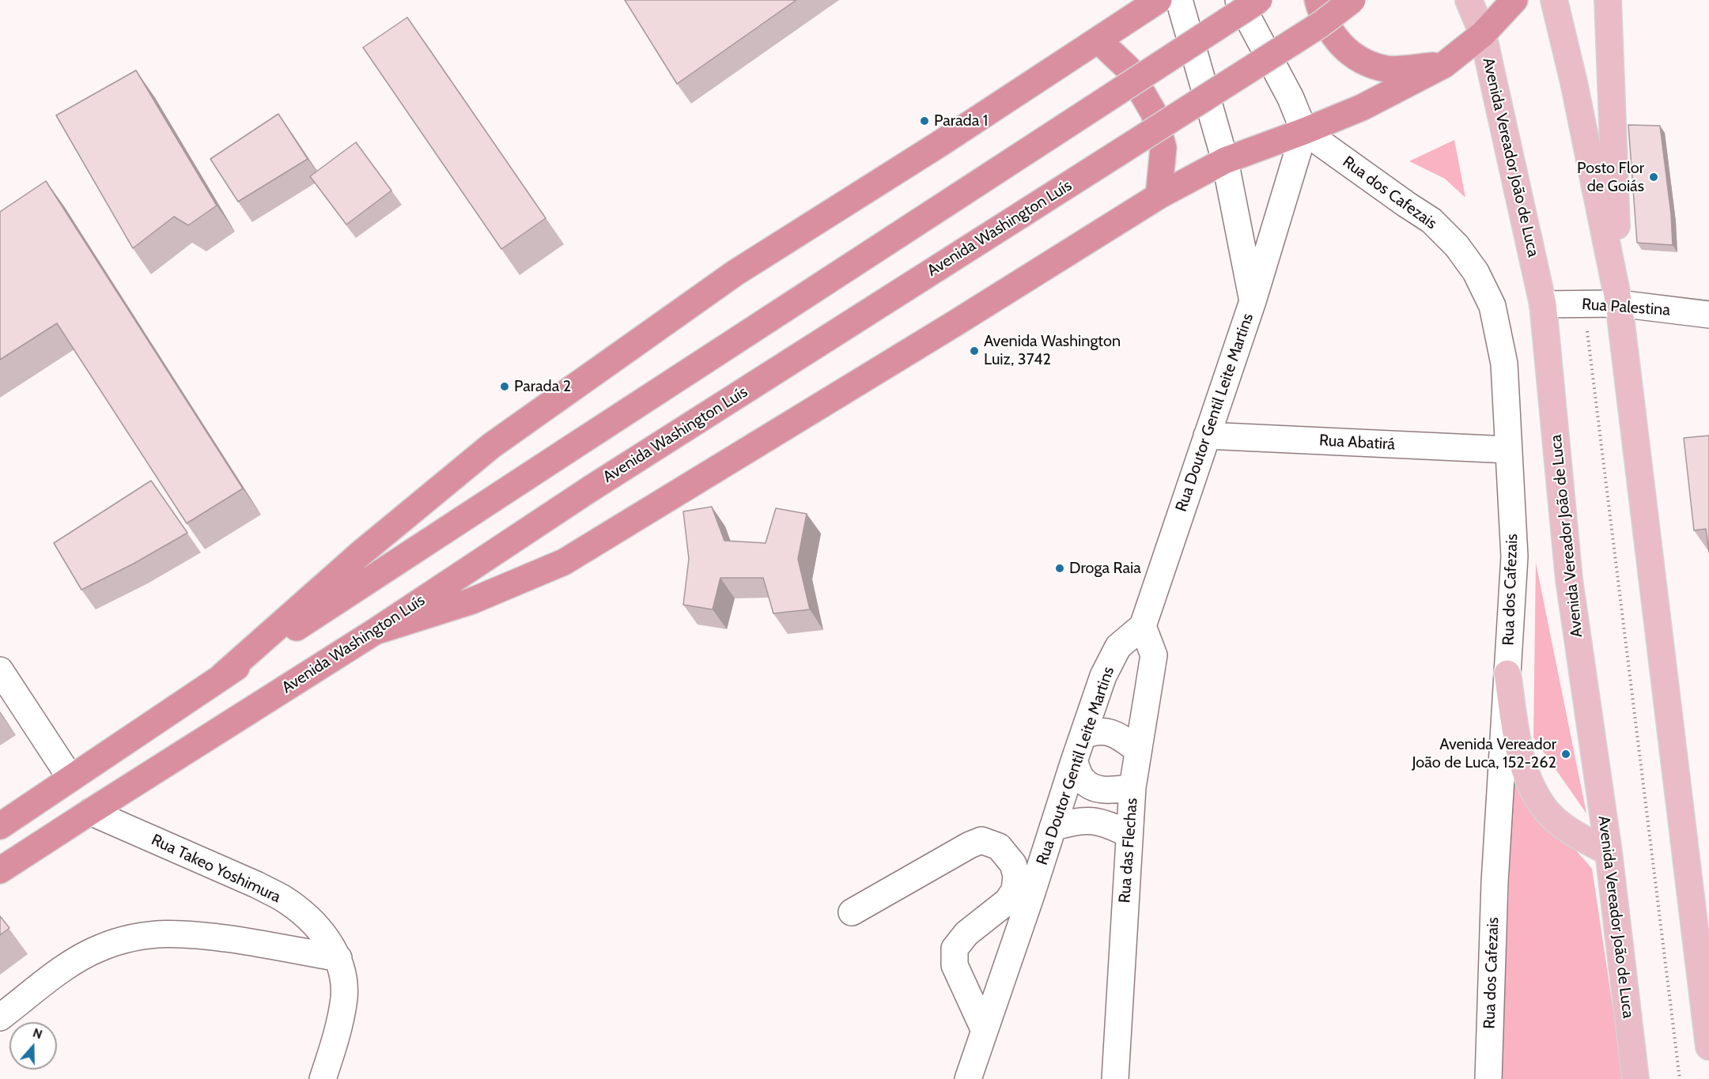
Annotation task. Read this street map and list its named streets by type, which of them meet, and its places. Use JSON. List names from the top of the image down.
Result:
{
  "streets": {
    "highway": ["Avenida Washington Luís"],
    "main road": ["Avenida Vereador João de Luca"],
    "street": [
      "Rua dos Cafezais",
      "Rua Palestina",
      "Rua Doutor Gentil Leite Martins",
      "Rua Abatirá",
      "Rua das Flechas",
      "Rua Takeo Yoshimura"
    ]
  },
  "crossings": [
    ["Avenida Vereador João de Luca", "Rua Palestina"],
    ["Rua dos Cafezais", "Rua Doutor Gentil Leite Martins"],
    ["Rua dos Cafezais", "Rua Abatirá"],
    ["Avenida Washington Luís", "Rua Takeo Yoshimura"],
    ["Rua Doutor Gentil Leite Martins", "Rua Abatirá"],
    ["Rua Doutor Gentil Leite Martins", "Rua das Flechas"]
  ],
  "places": [
    "Parada 1",
    "Posto Flor de Goiás",
    "Avenida Washington Luiz, 3742",
    "Parada 2",
    "Droga Raia",
    "Avenida Vereador João de Luca, 152-262"
  ],
  "north": "top"
}
